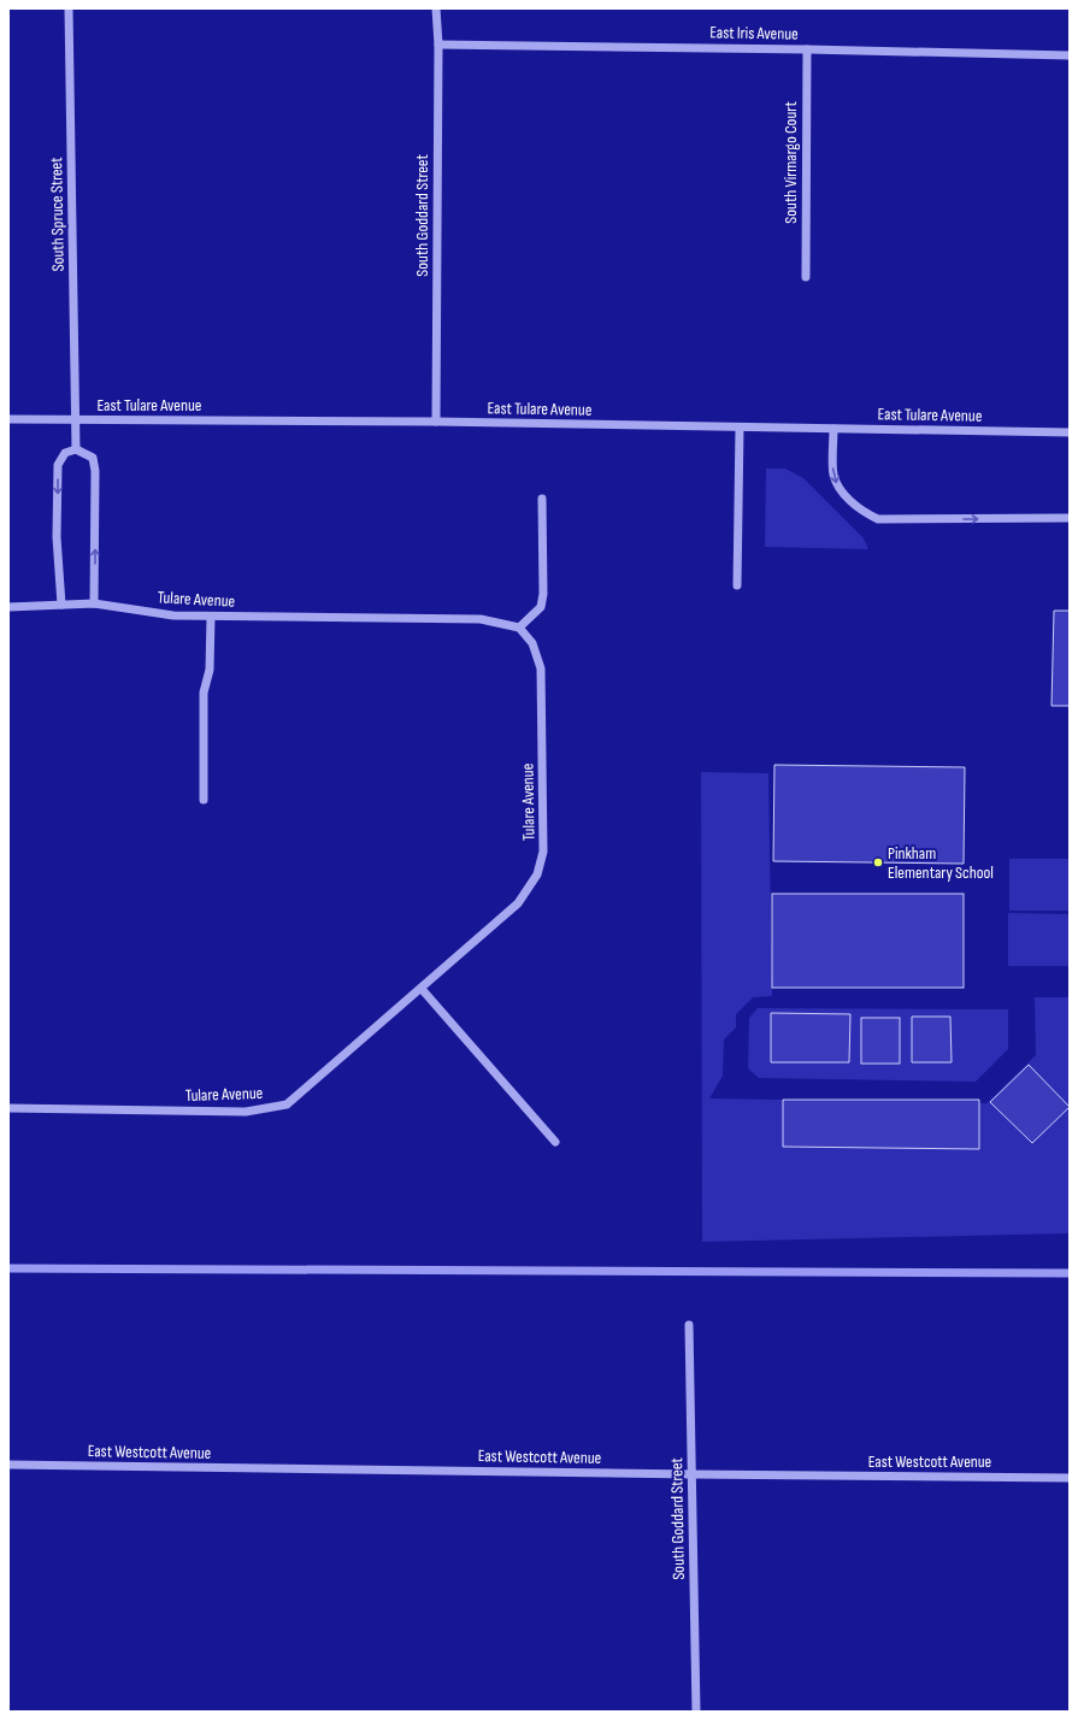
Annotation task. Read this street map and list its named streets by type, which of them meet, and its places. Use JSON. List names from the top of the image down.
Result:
{
  "streets": {
    "street": [
      "East Iris Avenue",
      "South Virmargo Court",
      "South Spruce Street",
      "South Goddard Street",
      "East Tulare Avenue",
      "Tulare Avenue",
      "East Westcott Avenue"
    ]
  },
  "crossings": [
    ["East Iris Avenue", "South Virmargo Court"],
    ["East Iris Avenue", "South Goddard Street"],
    ["South Spruce Street", "East Tulare Avenue"],
    ["South Goddard Street", "East Tulare Avenue"],
    ["South Goddard Street", "East Westcott Avenue"]
  ],
  "places": ["Pinkham Elementary School"]
}
